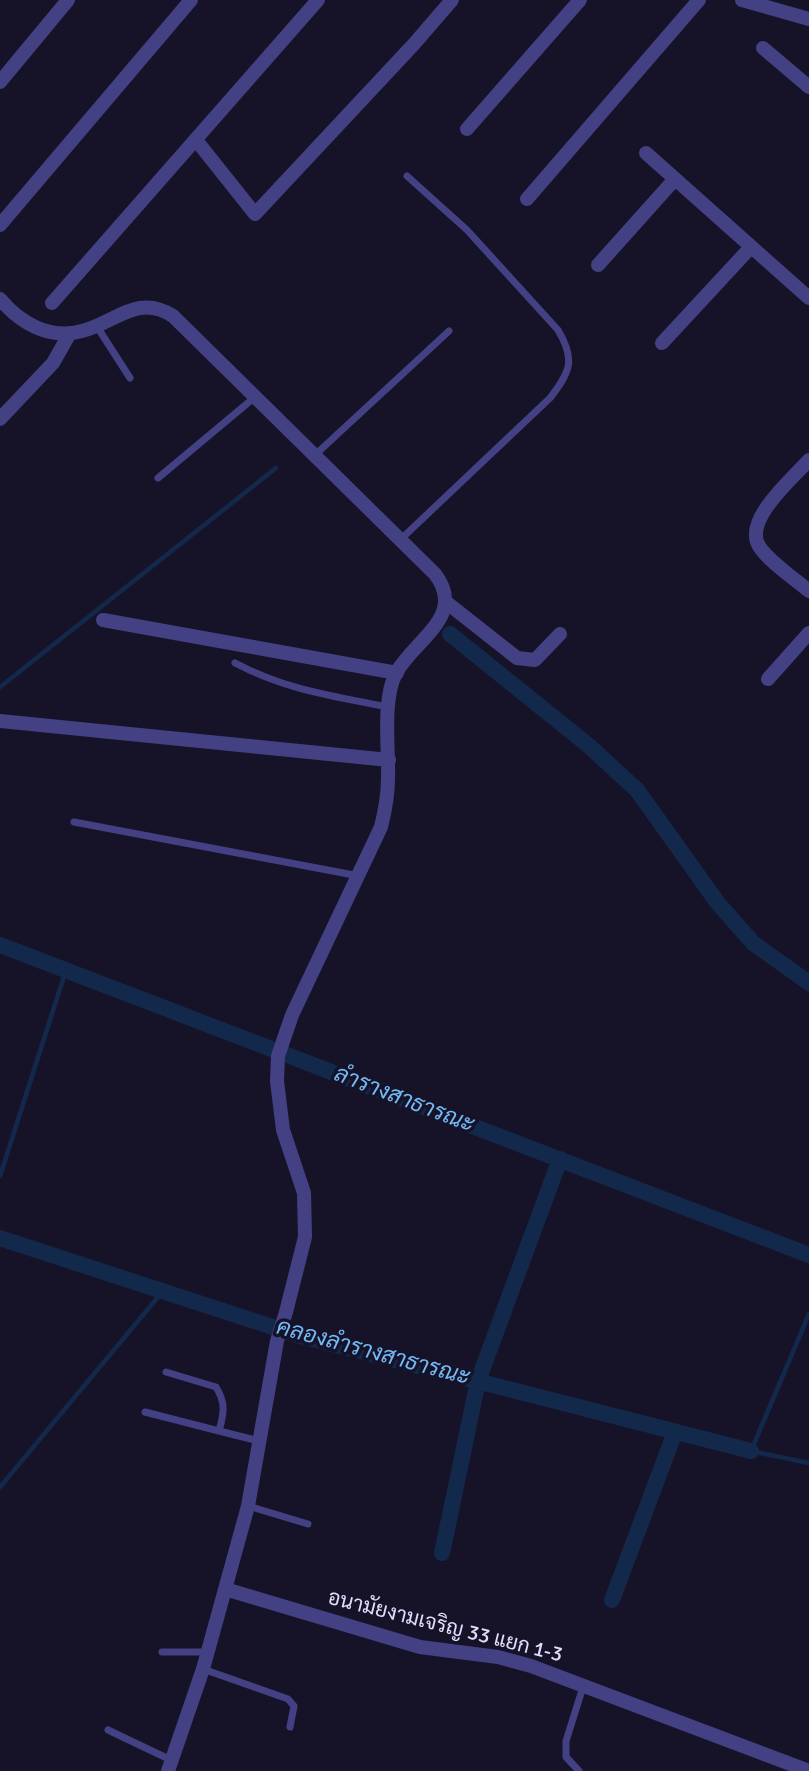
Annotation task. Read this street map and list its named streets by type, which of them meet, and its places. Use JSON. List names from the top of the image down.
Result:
{
  "streets": {
    "street": ["อนามัยงามเจริญ 33 แยก 1-3"]
  },
  "water": ["ลำรางสาธารณะ", "คลองลำรางสาธารณะ"]
}
